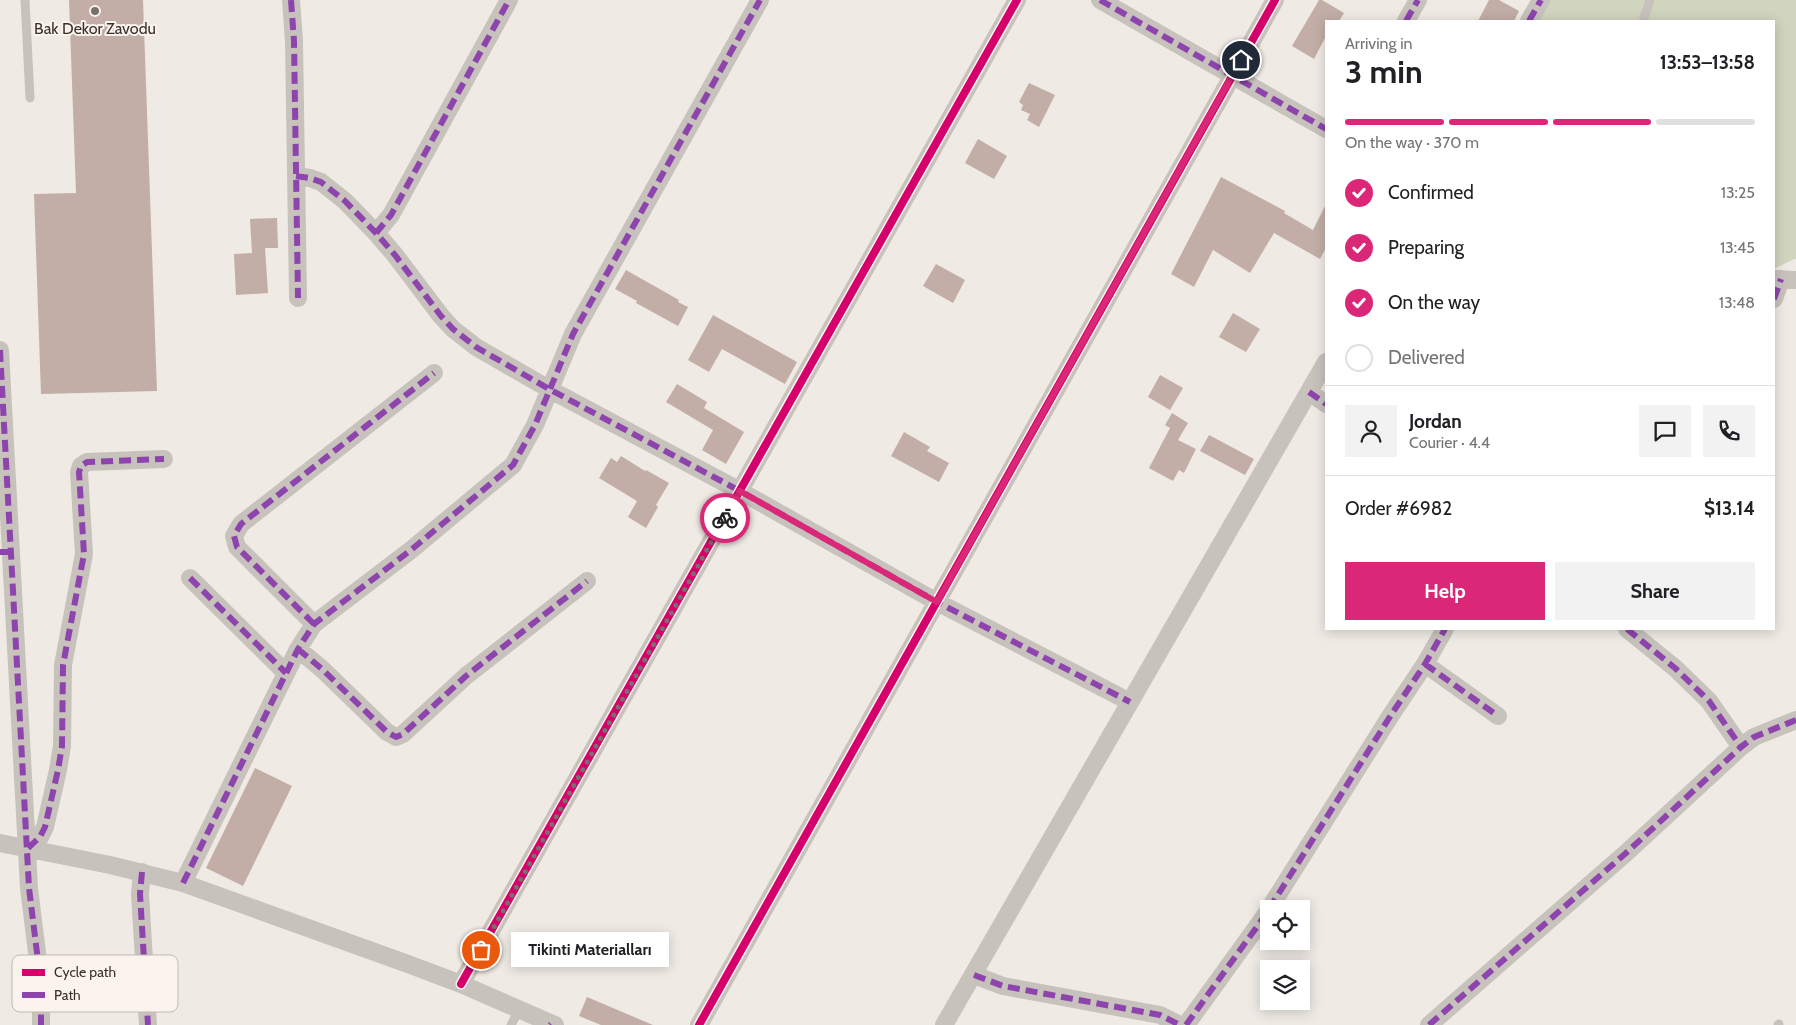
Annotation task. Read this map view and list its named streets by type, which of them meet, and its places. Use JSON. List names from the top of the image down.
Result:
{
  "places": ["Bak Dekor Zavodu", "Tikinti Materialları"],
  "legend": ["Cycle path", "Path"],
  "page": {
    "heading": ["3 min", "Arriving in", "13:53–13:58"],
    "panel": [
      "Jordan",
      "Courier · 4.4",
      "Order #6982",
      "$13.14"
    ],
    "bar": "On the way · 370 m",
    "list": [
      ["Confirmed", "13:25"],
      ["Preparing", "13:45"],
      ["On the way", "13:48"],
      "Delivered"
    ],
    "buttons": ["Help", "Share"],
    "bubble": "Tikinti Materialları"
  }
}
